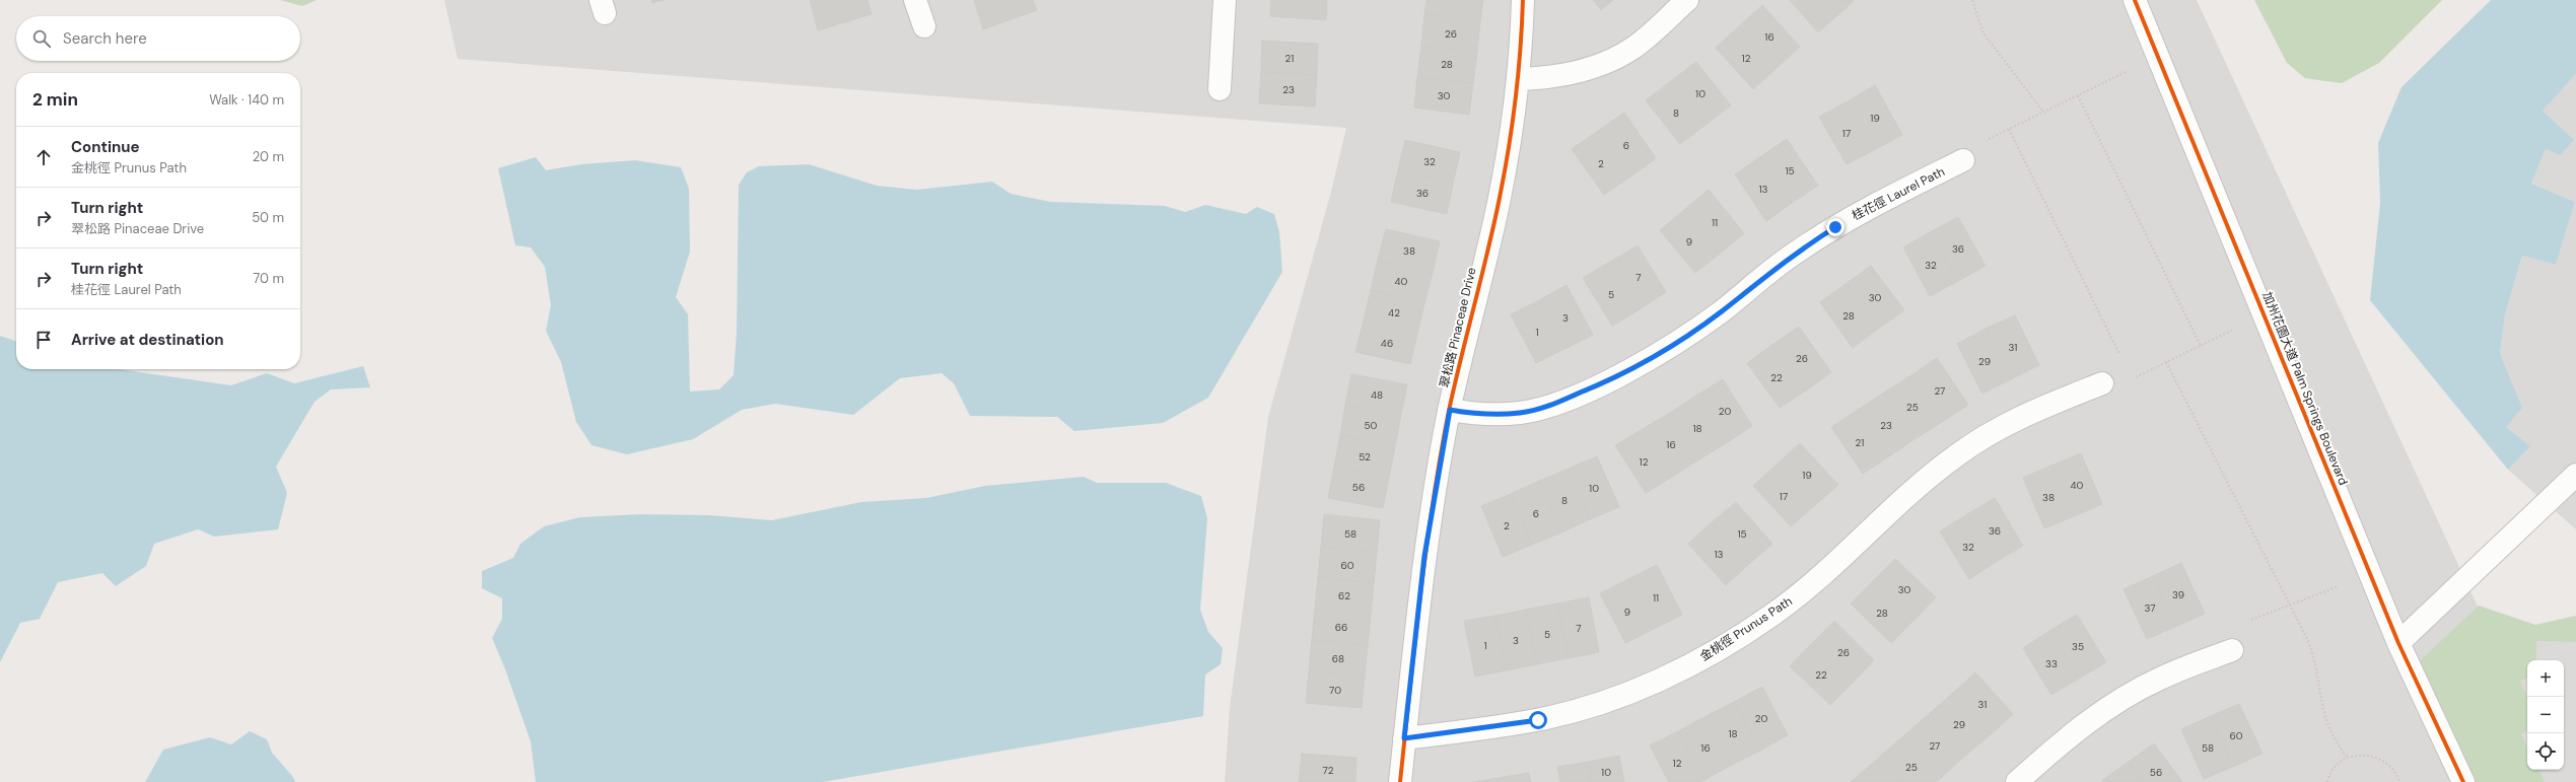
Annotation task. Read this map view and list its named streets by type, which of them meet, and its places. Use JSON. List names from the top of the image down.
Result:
{
  "streets": {
    "street": [
      "桂花徑 Laurel Path",
      "翠松路 Pinaceae Drive",
      "加州花園大道 Palm Springs Boulevard",
      "金桃徑 Prunus Path"
    ]
  },
  "crossings": [
    ["桂花徑 Laurel Path", "翠松路 Pinaceae Drive"],
    ["翠松路 Pinaceae Drive", "金桃徑 Prunus Path"]
  ],
  "house_numbers": [
    "26",
    "16",
    "21",
    "12",
    "28",
    "23",
    "10",
    "30",
    "8",
    "19",
    "17",
    "6",
    "32",
    "2",
    "15",
    "13",
    "36",
    "11",
    "9",
    "36",
    "38",
    "32",
    "7",
    "40",
    "5",
    "30",
    "42",
    "28",
    "3",
    "1",
    "46",
    "31",
    "26",
    "29",
    "22",
    "27",
    "48",
    "25",
    "20",
    "50",
    "23",
    "18",
    "21",
    "16",
    "52",
    "12",
    "19",
    "40",
    "56",
    "10",
    "17",
    "38",
    "8",
    "6",
    "2",
    "36",
    "58",
    "15",
    "32",
    "13",
    "60",
    "30",
    "39",
    "62",
    "11",
    "37",
    "9",
    "28",
    "66",
    "7",
    "5",
    "3",
    "1",
    "35",
    "26",
    "68",
    "33",
    "22",
    "70",
    "31",
    "20",
    "29",
    "18",
    "60",
    "27",
    "16",
    "58",
    "12",
    "25",
    "72",
    "10",
    "56"
  ],
  "page": {
    "search": "Search here",
    "heading": ["2 min", "Walk · 140 m"],
    "list": [
      ["Continue", "金桃徑 Prunus Path", "20 m"],
      ["Turn right", "翠松路 Pinaceae Drive", "50 m"],
      ["Turn right", "桂花徑 Laurel Path", "70 m"],
      "Arrive at destination"
    ],
    "map_buttons": ["+", "−"]
  }
}
